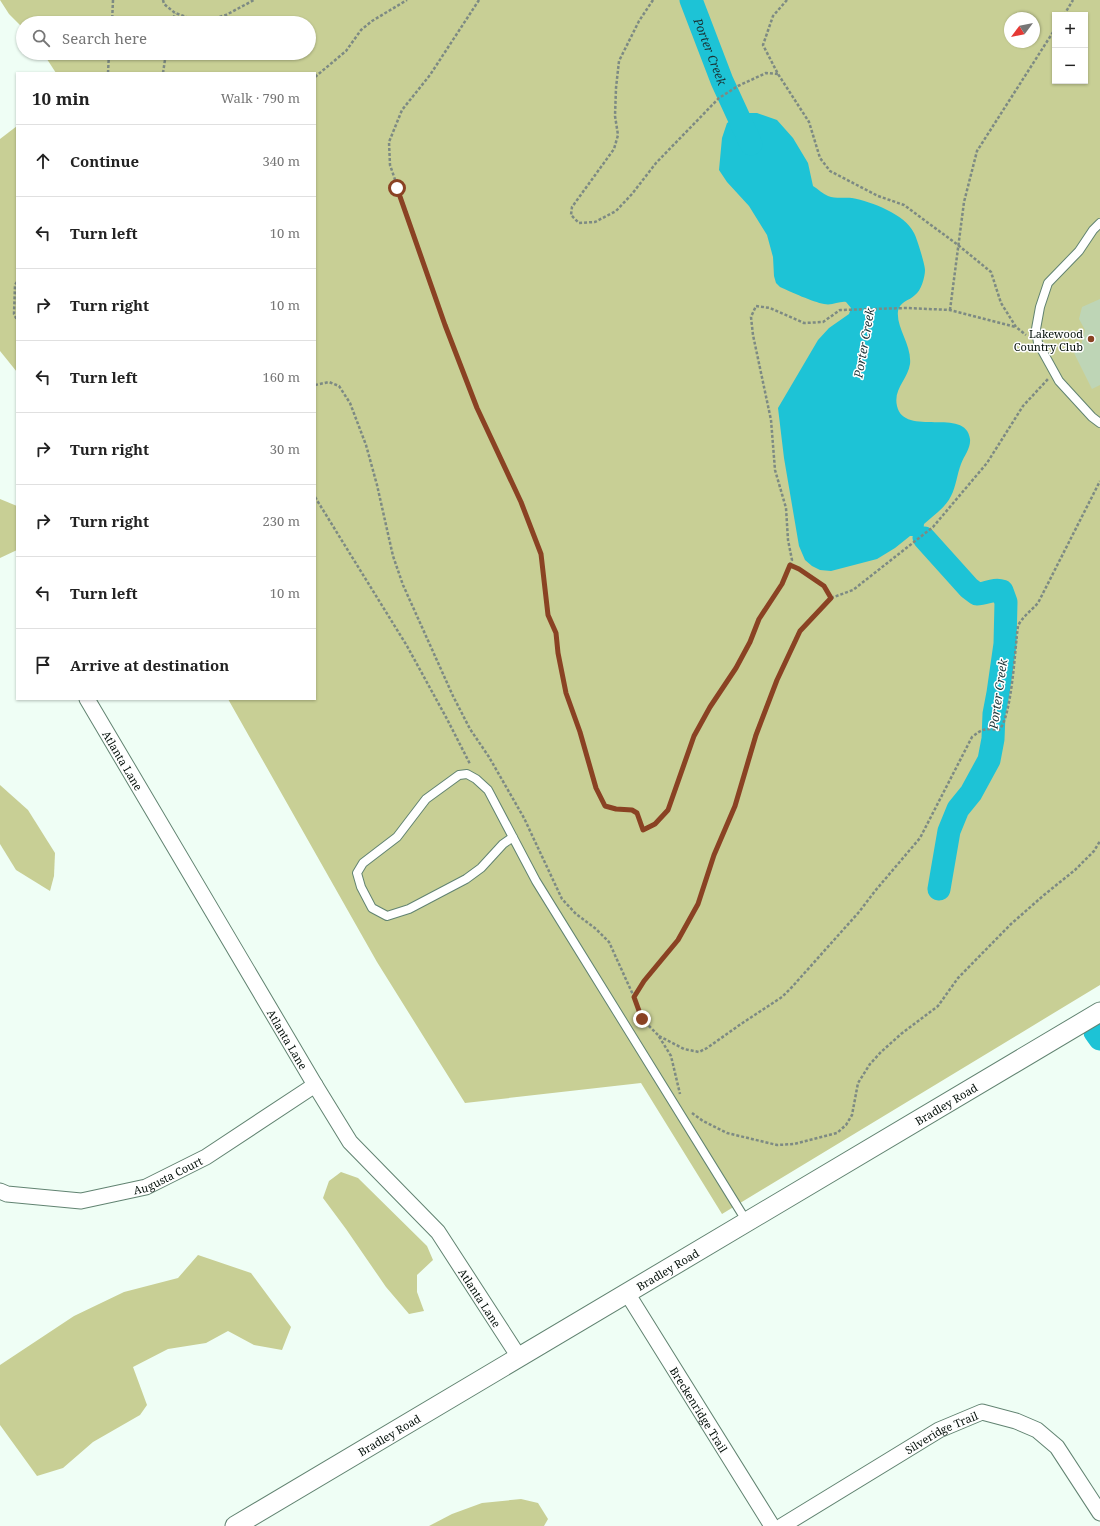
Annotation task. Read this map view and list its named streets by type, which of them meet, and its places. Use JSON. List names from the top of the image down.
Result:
{
  "streets": {
    "street": [
      "Atlanta Lane",
      "Bradley Road",
      "Augusta Court",
      "Breckenridge Trail",
      "Silveridge Trail"
    ]
  },
  "crossings": [
    ["Atlanta Lane", "Bradley Road"],
    ["Atlanta Lane", "Augusta Court"],
    ["Bradley Road", "Breckenridge Trail"]
  ],
  "water": ["Porter Creek"],
  "places": ["Lakewood Country Club"],
  "north": "bottom left",
  "page": {
    "map_buttons": ["+", "−"],
    "search": "Search here",
    "heading": ["10 min", "Walk · 790 m"],
    "list": [
      ["Continue", "340 m"],
      ["Turn left", "10 m"],
      ["Turn right", "10 m"],
      ["Turn left", "160 m"],
      ["Turn right", "30 m"],
      ["Turn right", "230 m"],
      ["Turn left", "10 m"],
      "Arrive at destination"
    ]
  }
}
